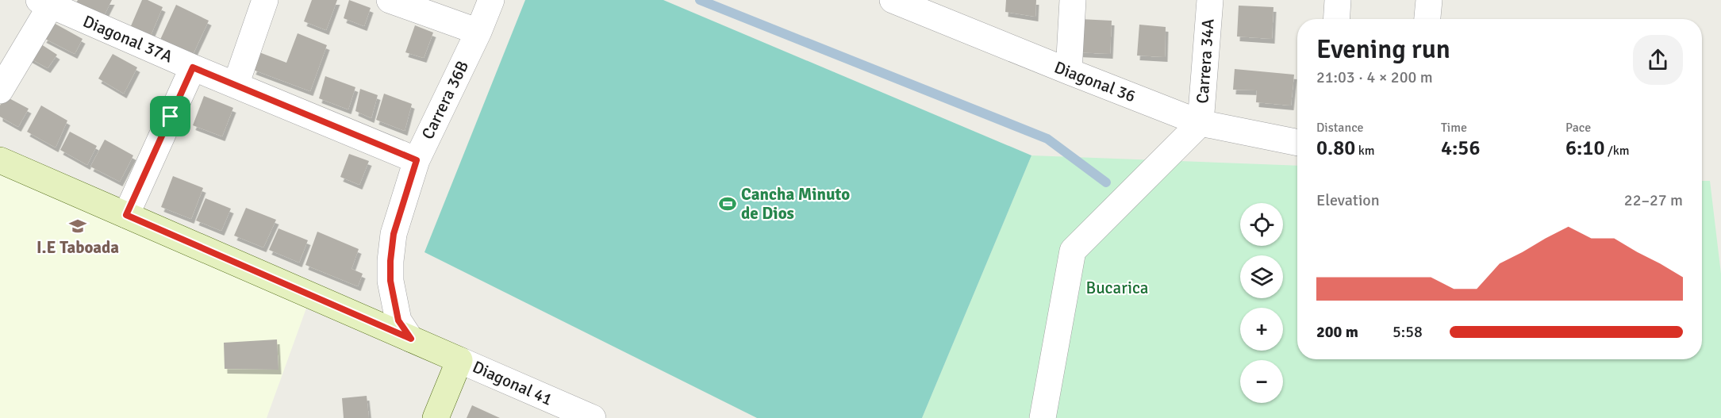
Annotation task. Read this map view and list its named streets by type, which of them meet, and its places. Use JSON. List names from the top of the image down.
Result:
{
  "streets": {
    "street": [
      "Diagonal 37A",
      "Carrera 34A",
      "Diagonal 36",
      "Carrera 36B",
      "Diagonal 41"
    ]
  },
  "crossings": [
    ["Diagonal 37A", "Carrera 36B"],
    ["Carrera 34A", "Diagonal 36"]
  ],
  "parks": ["Bucarica"],
  "places": {
    "sports": ["Cancha Minuto de Dios"],
    "school or university": ["I.E Taboada"]
  },
  "page": {
    "heading": ["Evening run", "21:03 · 4 × 200 m"],
    "stats": [
      ["Distance", "0.80 km"],
      ["Time", "4:56"],
      ["Pace", "6:10 /km"]
    ],
    "chart": ["Elevation", "22–27 m"],
    "map_buttons": ["+", "−"],
    "list": [
      {
        "name": "200 m",
        "note": "5:58"
      }
    ]
  }
}
